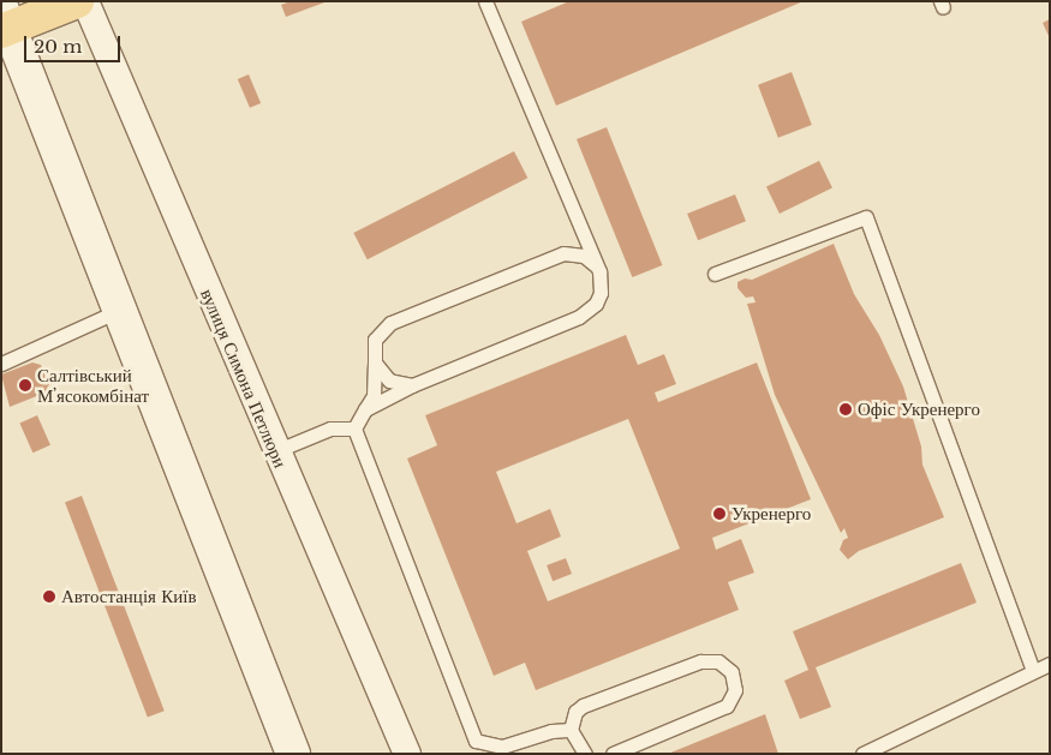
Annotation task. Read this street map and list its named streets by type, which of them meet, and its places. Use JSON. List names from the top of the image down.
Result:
{
  "streets": {
    "street": ["вулиця Симона Петлюри"]
  },
  "places": [
    "Салтівський Мʼясокомбінат",
    "Офіс Укренерго",
    "Укренерго",
    "Автостанція Київ"
  ],
  "scale_bar": "20 m"
}
